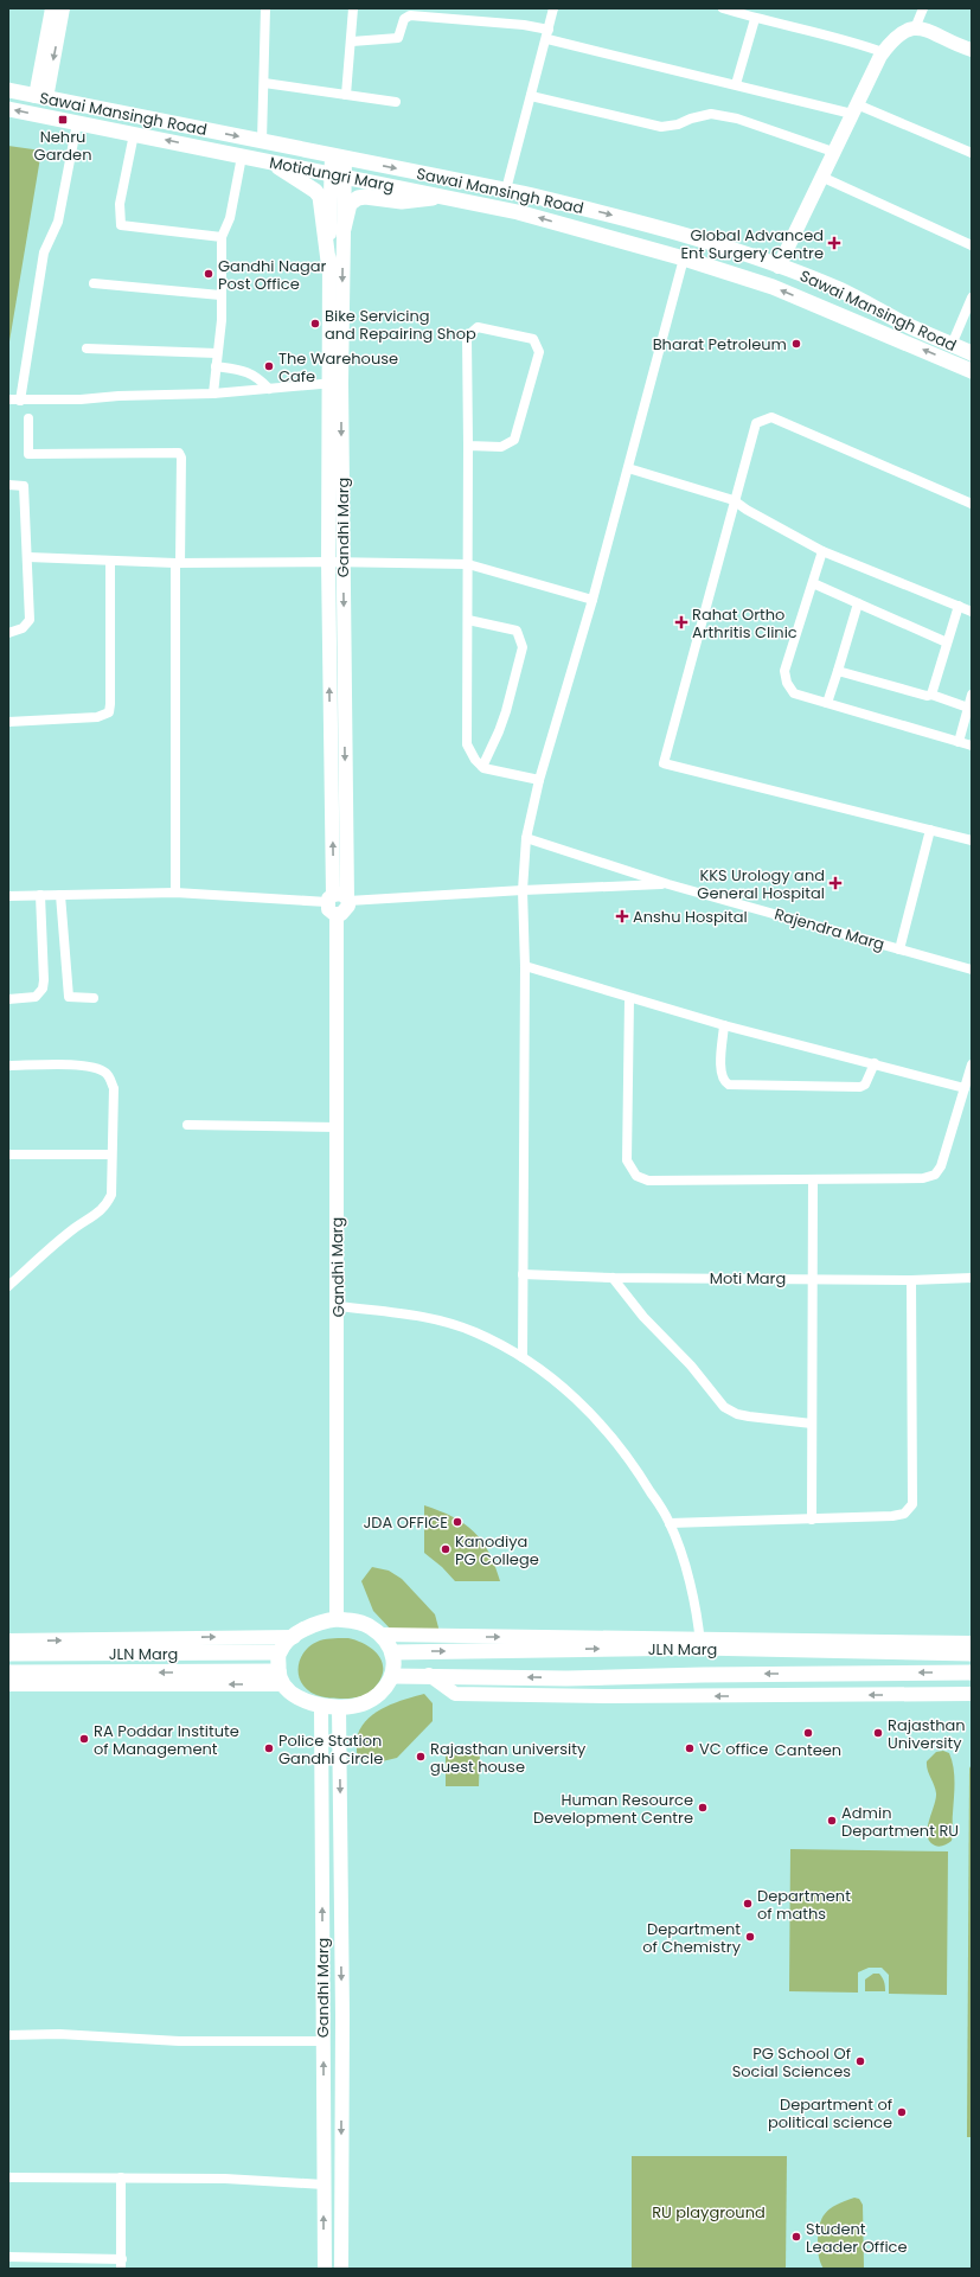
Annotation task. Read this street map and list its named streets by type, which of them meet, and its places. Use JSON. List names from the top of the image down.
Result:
{
  "streets": {
    "main road": [
      "Sawai Mansingh Road",
      "Motidungri Marg",
      "Gandhi Marg",
      "JLN Marg"
    ],
    "street": ["Rajendra Marg", "Moti Marg"]
  },
  "crossings": [
    ["Motidungri Marg", "Gandhi Marg"],
    ["Gandhi Marg", "JLN Marg"]
  ],
  "one_way": ["Sawai Mansingh Road", "Motidungri Marg"],
  "parks": ["RU playground"],
  "places": {
    "transit": ["Nehru Garden"],
    "health": [
      "Global Advanced Ent Surgery Centre",
      "Rahat Ortho Arthritis Clinic",
      "KKS Urology and General Hospital",
      "Anshu Hospital"
    ],
    "other": [
      "Gandhi Nagar Post Office",
      "Bike Servicing and Repairing Shop",
      "Bharat Petroleum",
      "The Warehouse Cafe",
      "JDA OFFICE",
      "Kanodiya PG College",
      "Canteen",
      "Rajasthan University",
      "RA Poddar Institute of Management",
      "Police Station Gandhi Circle",
      "VC office",
      "Rajasthan university guest house",
      "Human Resource Development Centre",
      "Admin Department RU",
      "Department of maths",
      "Department of Chemistry",
      "PG School Of Social Sciences",
      "Department of political science",
      "Student Leader Office"
    ]
  }
}
